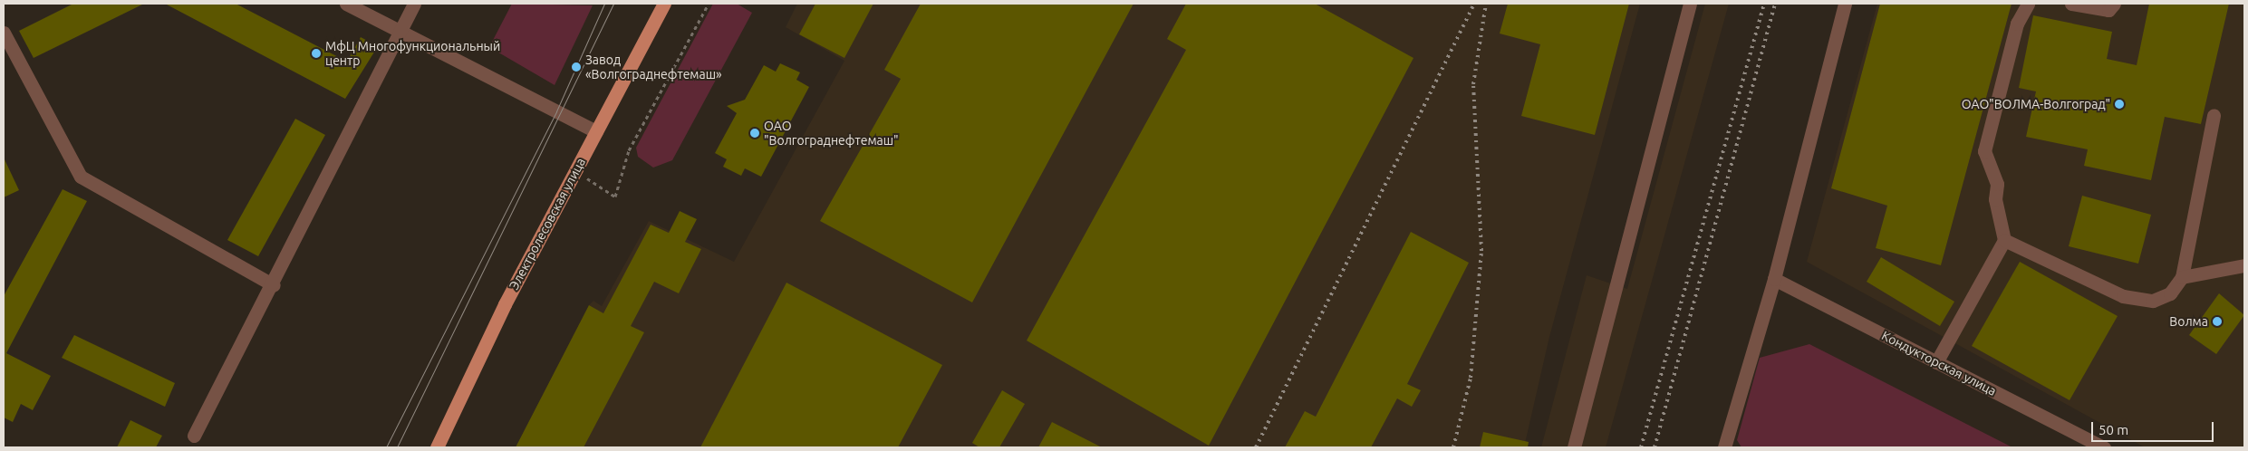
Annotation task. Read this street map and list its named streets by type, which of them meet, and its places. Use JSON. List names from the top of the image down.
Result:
{
  "streets": {
    "main road": ["Электролесовская улица"],
    "street": ["Кондукторская улица"]
  },
  "places": [
    "МфЦ Многофункциональный центр",
    "Завод «Волгограднефтемаш»",
    "ОАО\"ВОЛМА-Волгоград\"",
    "ОАО \"Волгограднефтемаш\"",
    "Волма"
  ],
  "scale_bar": "50 m"
}
